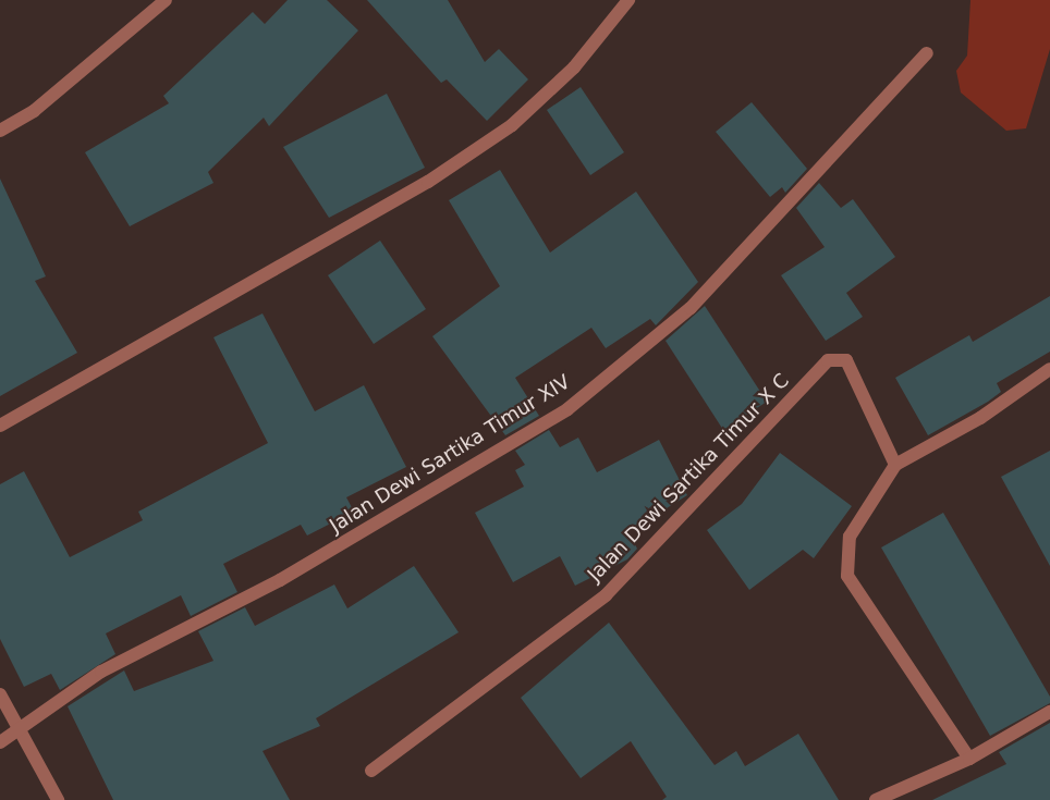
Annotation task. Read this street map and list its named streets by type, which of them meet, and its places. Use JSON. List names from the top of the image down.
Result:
{
  "streets": {
    "street": ["Jalan Dewi Sartika Timur XIV", "Jalan Dewi Sartika Timur X C"]
  }
}
